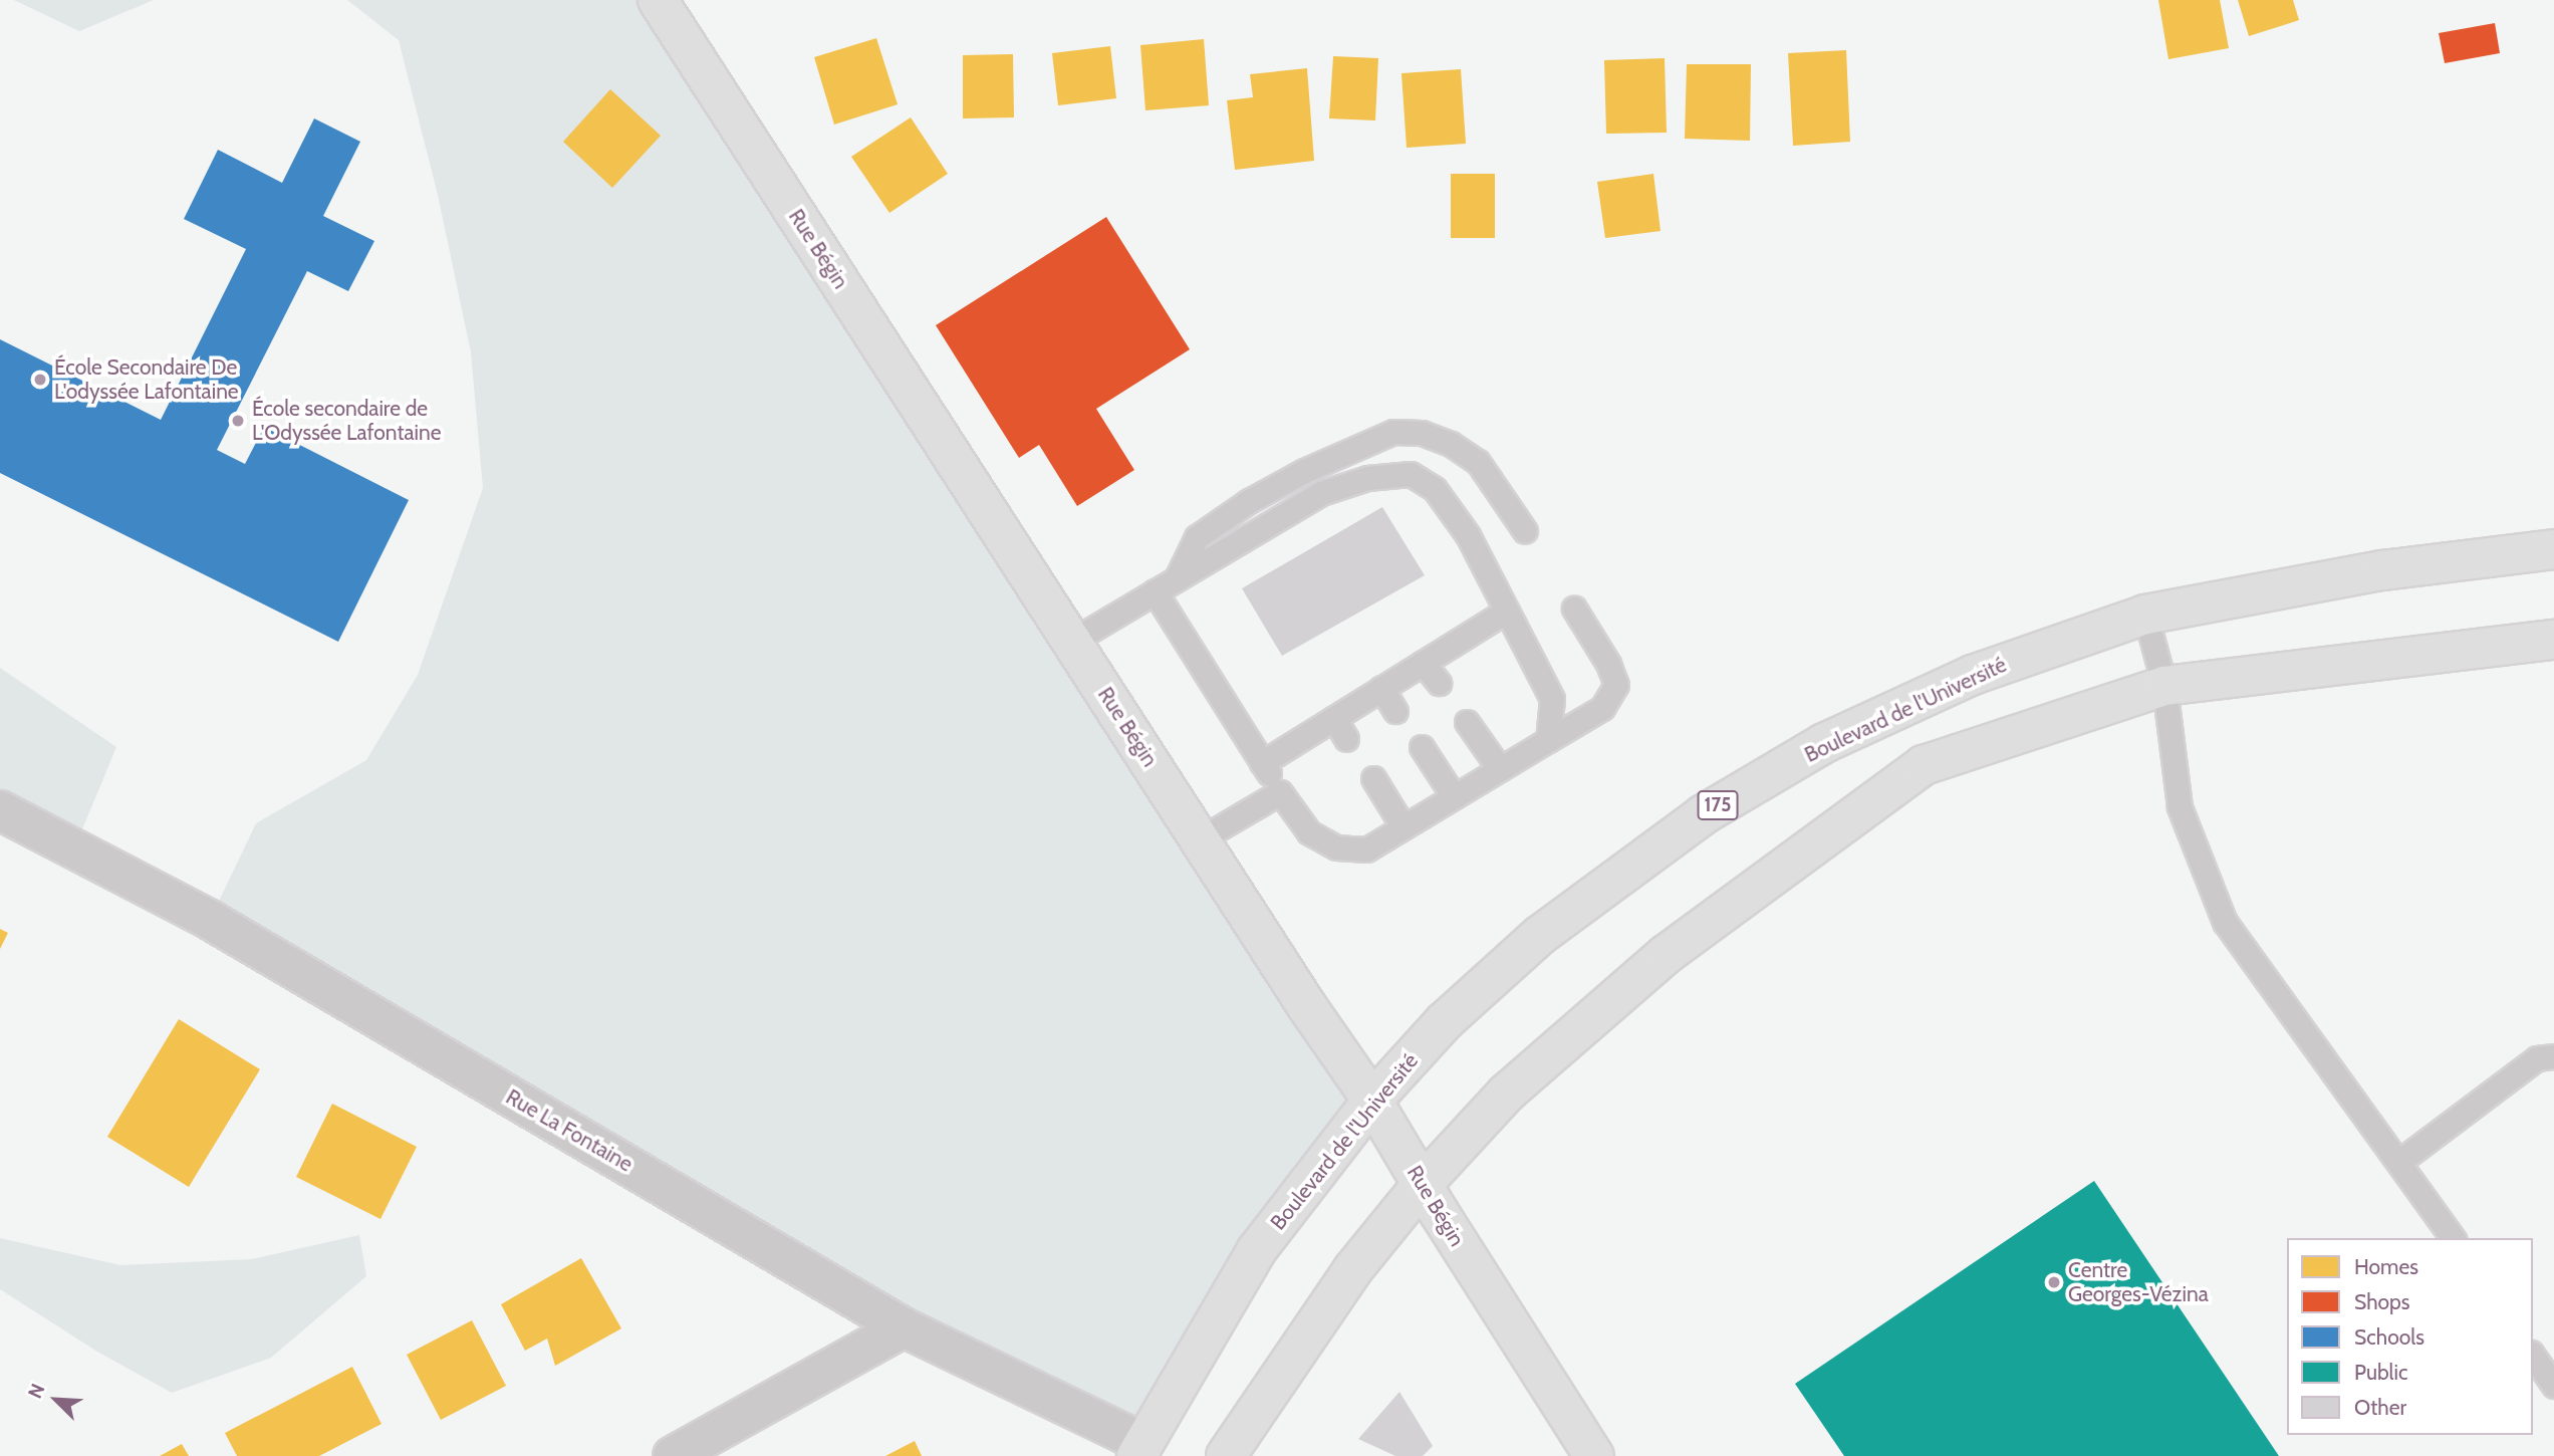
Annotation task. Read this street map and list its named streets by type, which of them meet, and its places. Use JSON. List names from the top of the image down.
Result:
{
  "streets": {
    "main road": ["Rue Bégin", "Boulevard de l'Université", "175"],
    "street": ["Rue La Fontaine"]
  },
  "crossings": [
    ["Rue Bégin", "Boulevard de l'Université"],
    ["Boulevard de l'Université", "Rue La Fontaine"]
  ],
  "places": ["École Secondaire De L'odyssée Lafontaine", "École secondaire de L'Odyssée Lafontaine", "Centre Georges-Vézina"],
  "legend": [
    "Homes",
    "Shops",
    "Schools",
    "Public",
    "Other"
  ],
  "north": "top left"
}
